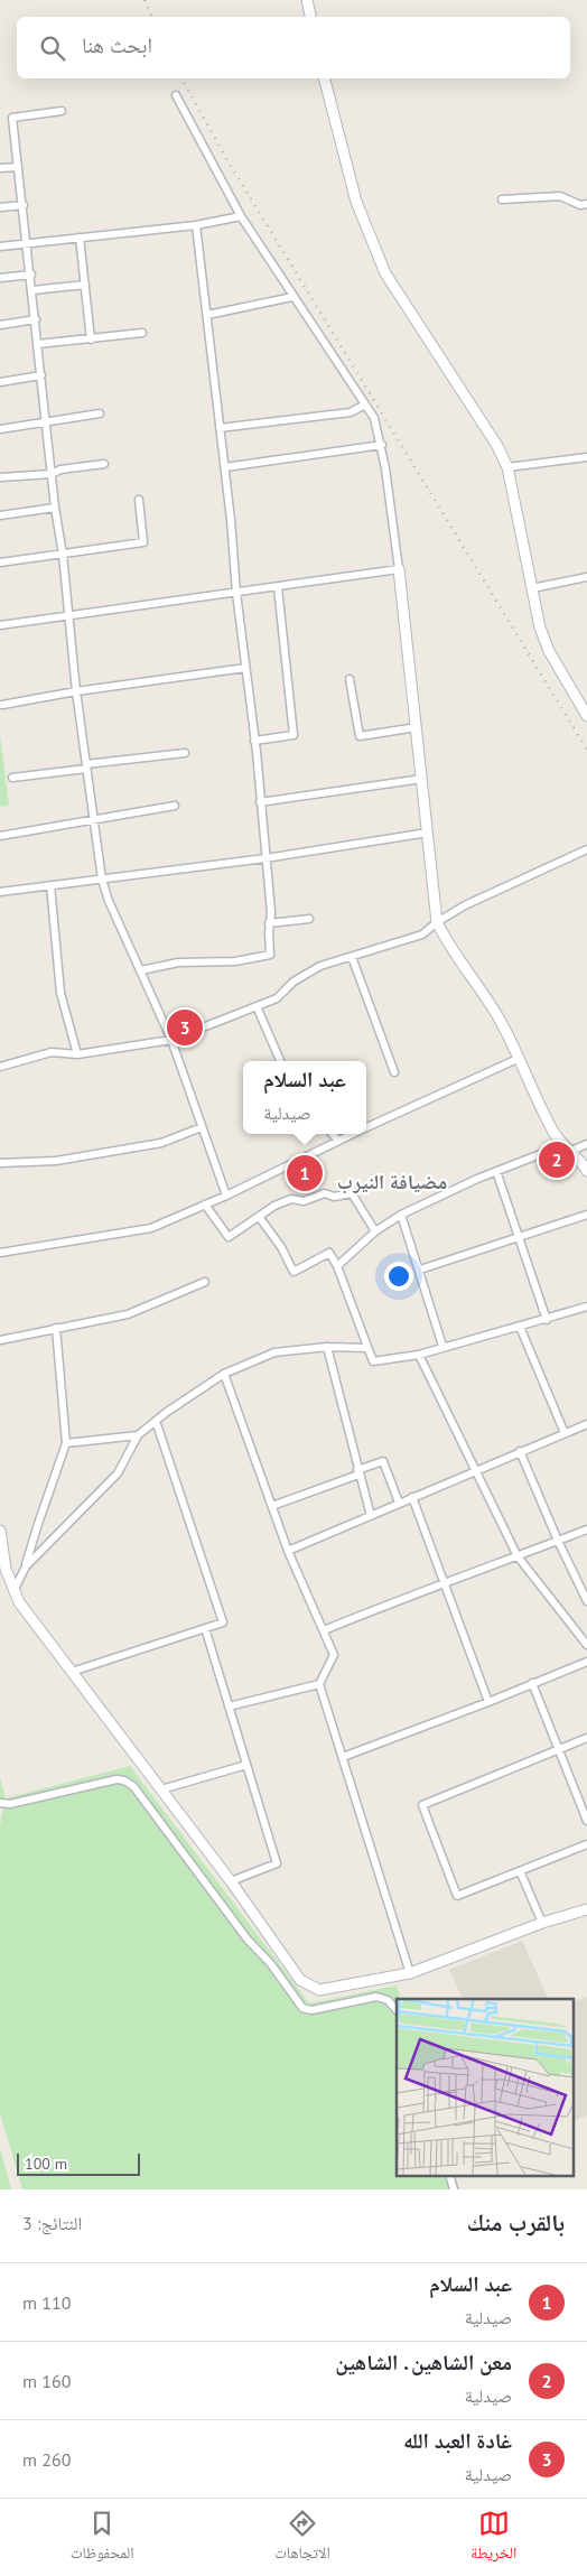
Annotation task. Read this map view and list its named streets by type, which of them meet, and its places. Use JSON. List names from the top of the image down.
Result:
{
  "districts": ["مضيافة النيرب"],
  "scale_bar": "100 m",
  "page": {
    "search": "ابحث هنا",
    "pins": ["3", "2", "1"],
    "popup": ["عبد السلام", "صيدلية"],
    "scale": "100 m",
    "heading": ["بالقرب منك", "النتائج: 3"],
    "list": [
      {
        "mark": "1",
        "name": "عبد السلام",
        "note": "صيدلية",
        "value": "110 m"
      },
      {
        "mark": "2",
        "name": "معن الشاهين . الشاهين",
        "note": "صيدلية",
        "value": "160 m"
      },
      {
        "mark": "3",
        "name": "غادة العبد الله",
        "note": "صيدلية",
        "value": "260 m"
      }
    ],
    "nav": ["الخريطة", "الاتجاهات", "المحفوظات"]
  }
}
